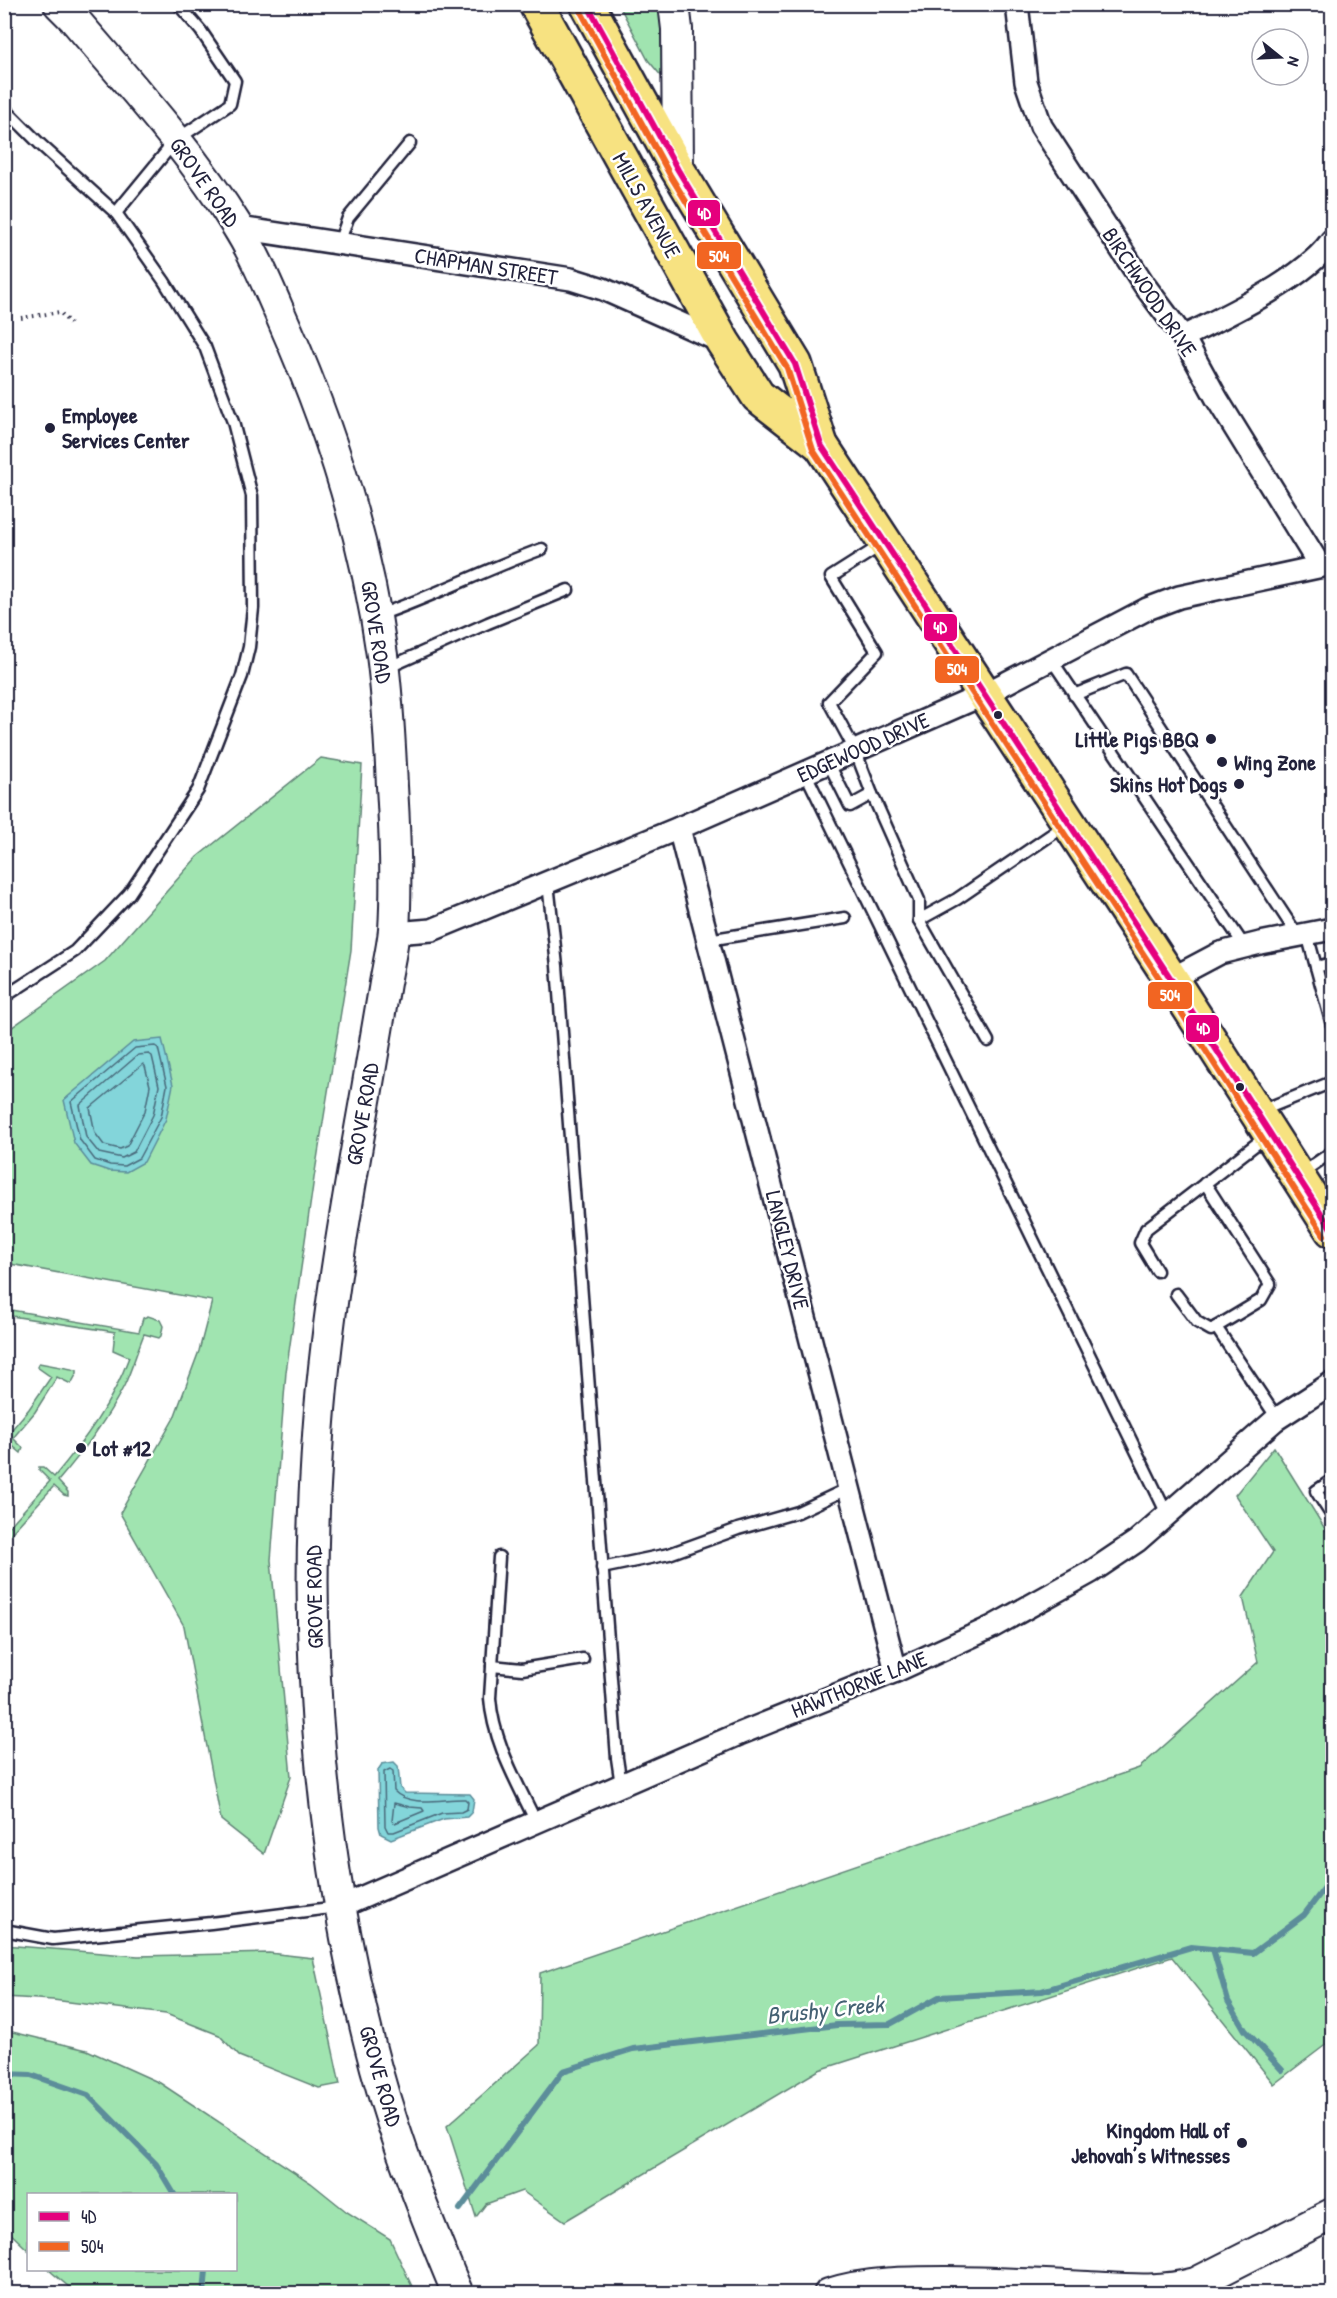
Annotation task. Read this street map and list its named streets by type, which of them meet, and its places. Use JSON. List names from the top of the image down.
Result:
{
  "streets": {
    "main road": ["GROVE ROAD", "MILLS AVENUE"],
    "street": [
      "CHAPMAN STREET",
      "BIRCHWOOD DRIVE",
      "EDGEWOOD DRIVE",
      "LANGLEY DRIVE",
      "HAWTHORNE LANE"
    ]
  },
  "crossings": [
    ["GROVE ROAD", "CHAPMAN STREET"],
    ["GROVE ROAD", "EDGEWOOD DRIVE"],
    ["GROVE ROAD", "HAWTHORNE LANE"],
    ["MILLS AVENUE", "CHAPMAN STREET"],
    ["MILLS AVENUE", "EDGEWOOD DRIVE"],
    ["BIRCHWOOD DRIVE", "EDGEWOOD DRIVE"],
    ["EDGEWOOD DRIVE", "LANGLEY DRIVE"],
    ["LANGLEY DRIVE", "HAWTHORNE LANE"]
  ],
  "water": ["Brushy Creek"],
  "places": [
    "Employee Services Center",
    "Little Pigs BBQ",
    "Wing Zone",
    "Skins Hot Dogs",
    "Lot #12",
    "Kingdom Hall of Jehovah’s Witnesses"
  ],
  "lines": ["transit line 4D", "transit line 504"],
  "legend": ["4D", "504"],
  "north": "right"
}
